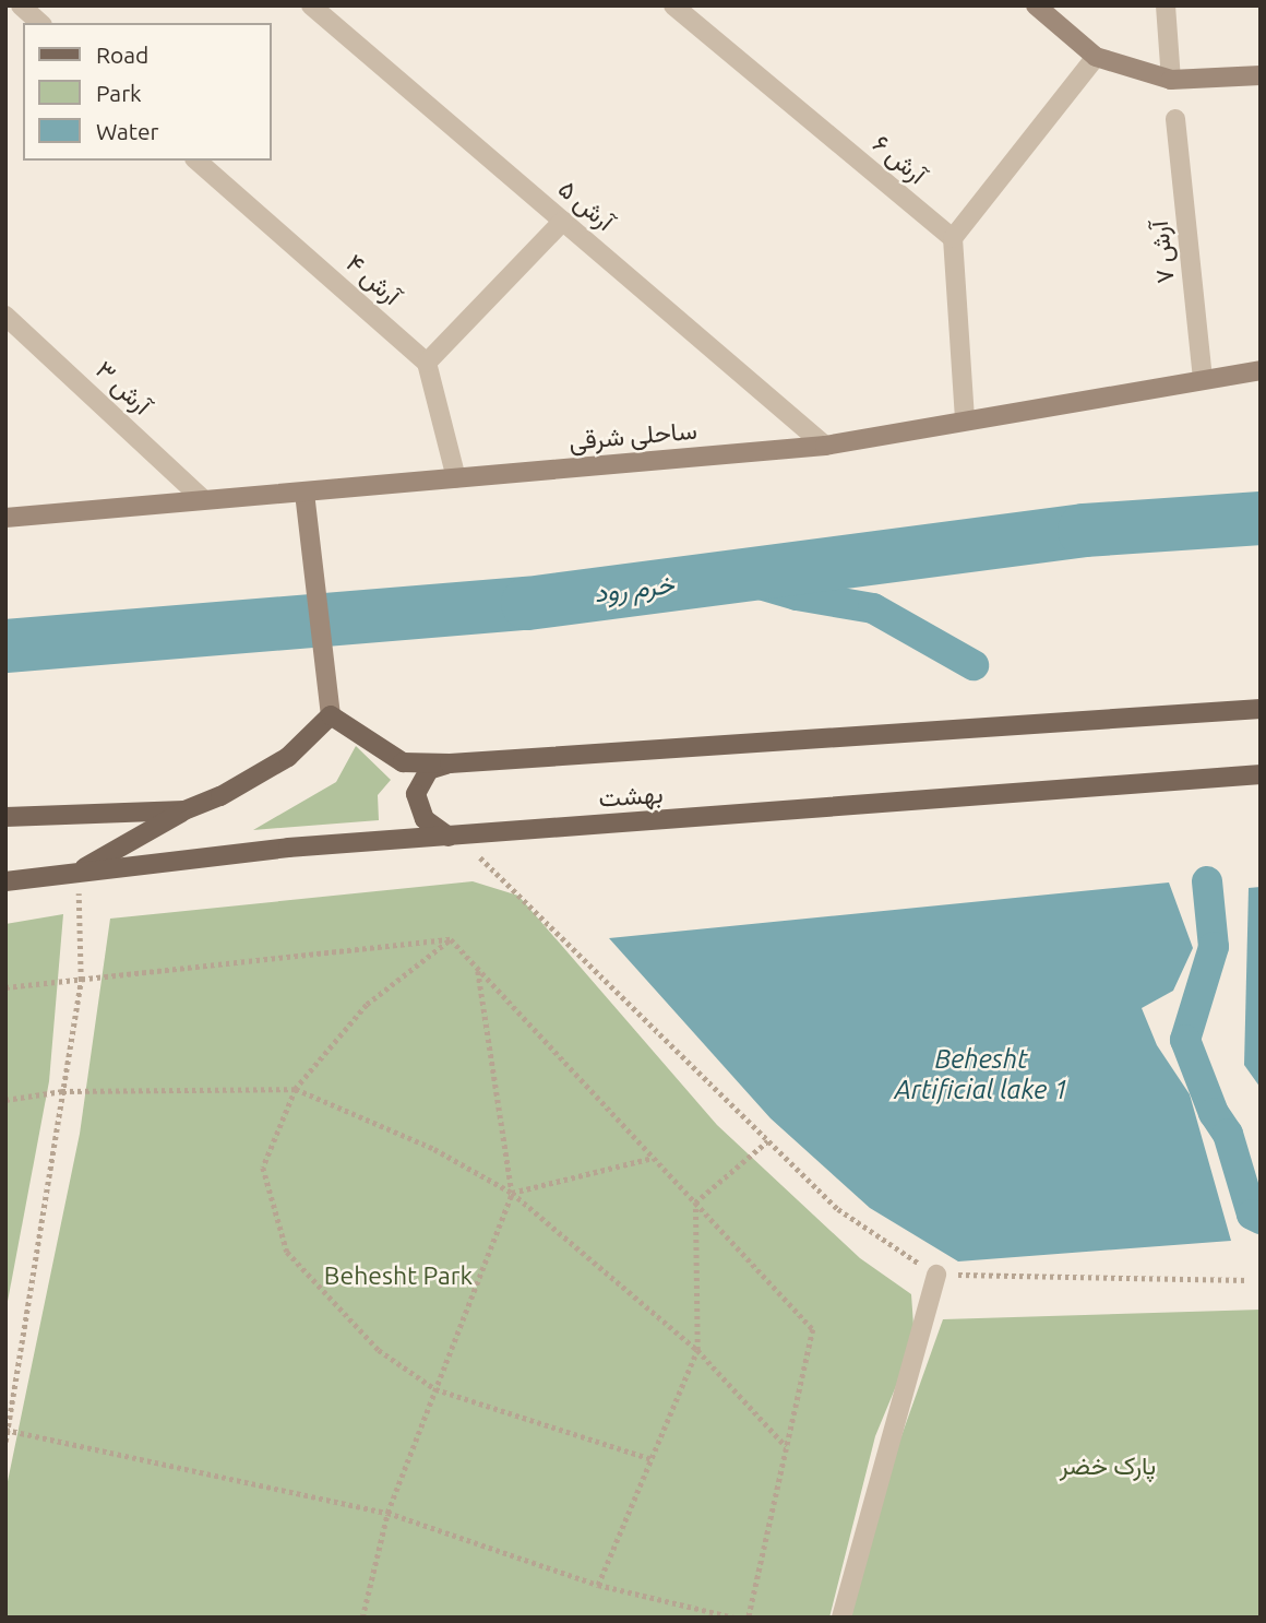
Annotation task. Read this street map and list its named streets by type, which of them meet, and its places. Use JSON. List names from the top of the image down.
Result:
{
  "streets": {
    "main road": ["ساحلی شرقی", "بهشت"],
    "street": [
      "آرش ۶",
      "آرش ۵",
      "آرش ۷",
      "آرش ۴",
      "آرش ۳"
    ]
  },
  "crossings": [
    ["آرش ۵", "ساحلی شرقی"],
    ["آرش ۷", "ساحلی شرقی"],
    ["آرش ۳", "ساحلی شرقی"]
  ],
  "water": ["خرم رود", "Behesht Artificial lake 1"],
  "parks": ["Behesht Park", "پارک خضر"],
  "legend": ["Road", "Park", "Water"]
}
